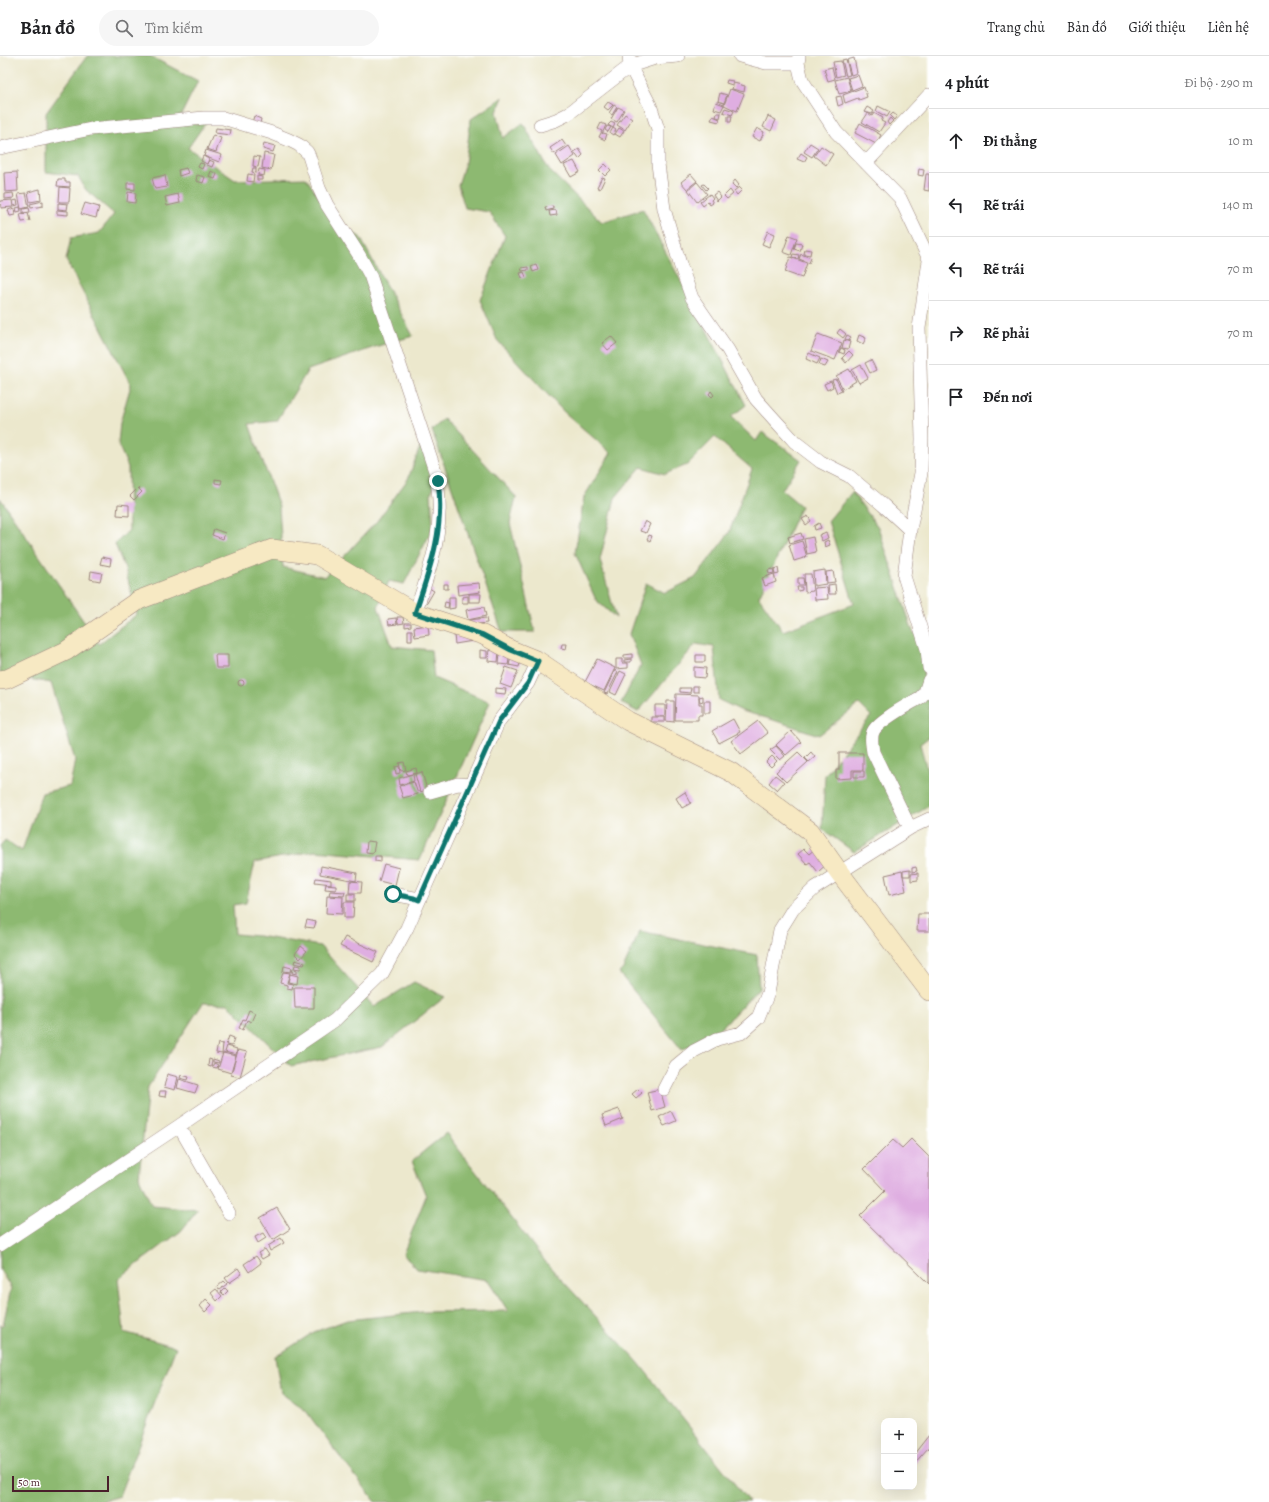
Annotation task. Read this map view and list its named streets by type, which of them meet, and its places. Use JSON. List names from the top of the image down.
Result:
{
  "scale_bar": "50 m",
  "page": {
    "header": "Bản đồ",
    "search": "Tìm kiếm",
    "nav": [
      "Trang chủ",
      "Bản đồ",
      "Giới thiệu",
      "Liên hệ"
    ],
    "heading": ["4 phút", "Đi bộ · 290 m"],
    "list": [
      ["Đi thẳng", "10 m"],
      ["Rẽ trái", "140 m"],
      ["Rẽ trái", "70 m"],
      ["Rẽ phải", "70 m"],
      "Đến nơi"
    ],
    "map_buttons": ["+", "−"],
    "scale": "50 m"
  }
}
